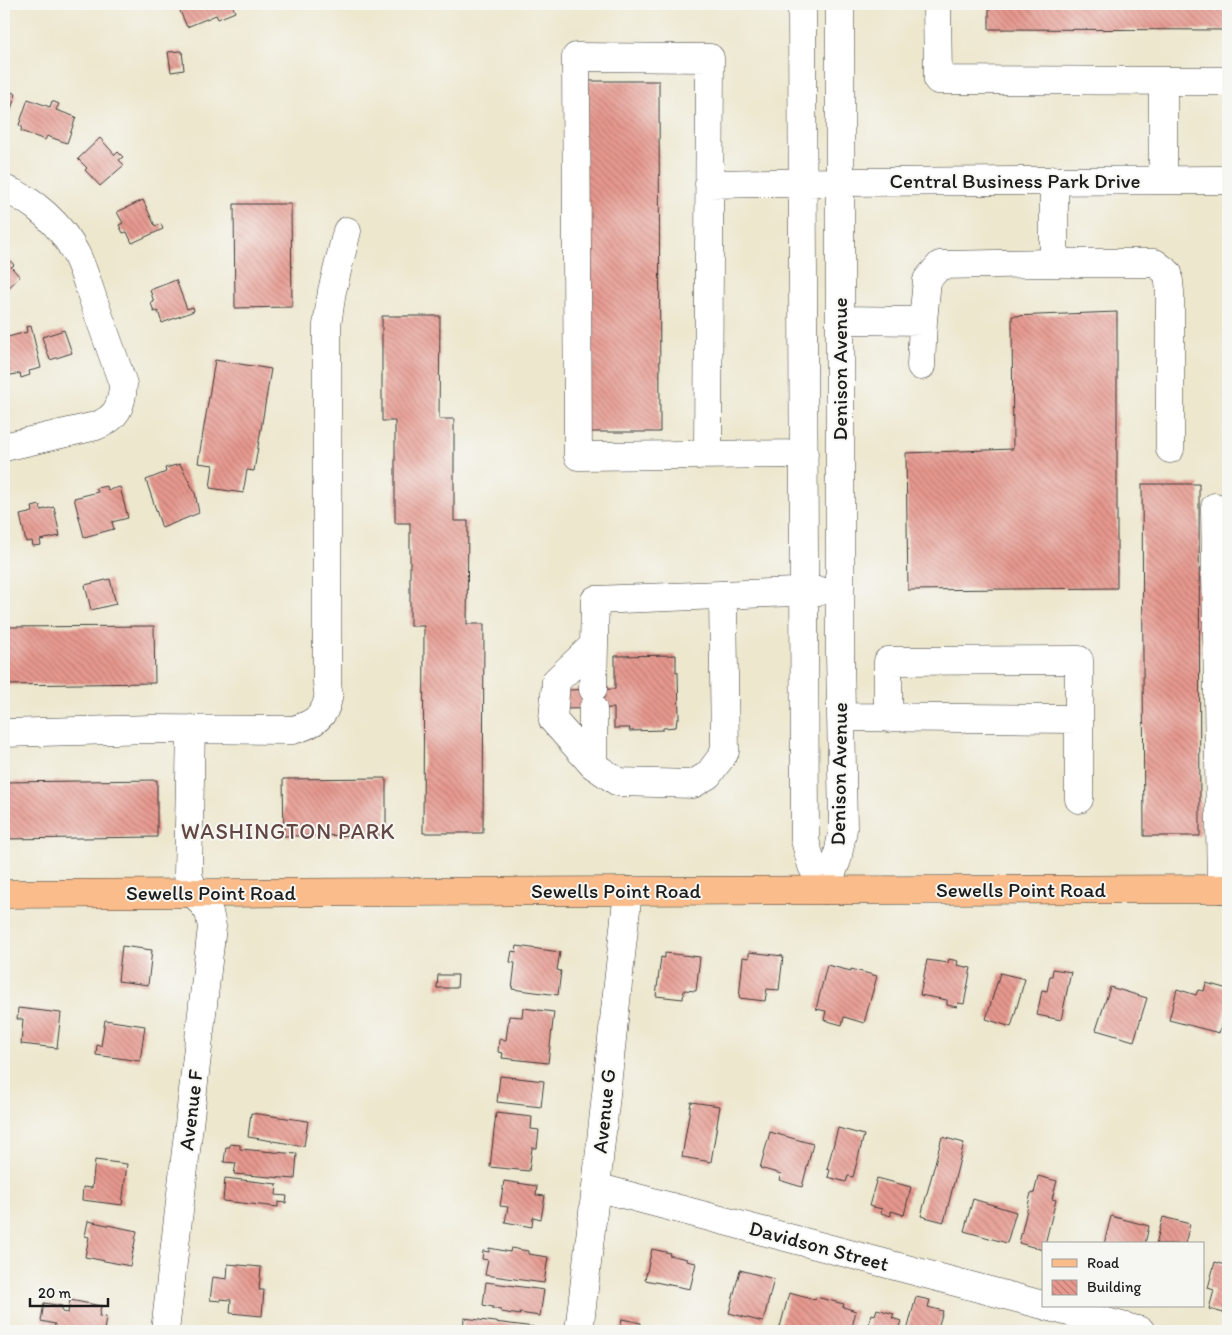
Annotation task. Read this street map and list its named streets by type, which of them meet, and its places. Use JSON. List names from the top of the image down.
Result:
{
  "streets": {
    "main road": ["Sewells Point Road"],
    "street": [
      "Central Business Park Drive",
      "Denison Avenue",
      "Avenue F",
      "Avenue G",
      "Davidson Street"
    ]
  },
  "crossings": [
    ["Central Business Park Drive", "Denison Avenue"],
    ["Denison Avenue", "Sewells Point Road"],
    ["Sewells Point Road", "Avenue F"],
    ["Sewells Point Road", "Avenue G"],
    ["Avenue G", "Davidson Street"]
  ],
  "districts": ["WASHINGTON PARK"],
  "legend": ["Road", "Building"],
  "scale_bar": "20 m"
}
